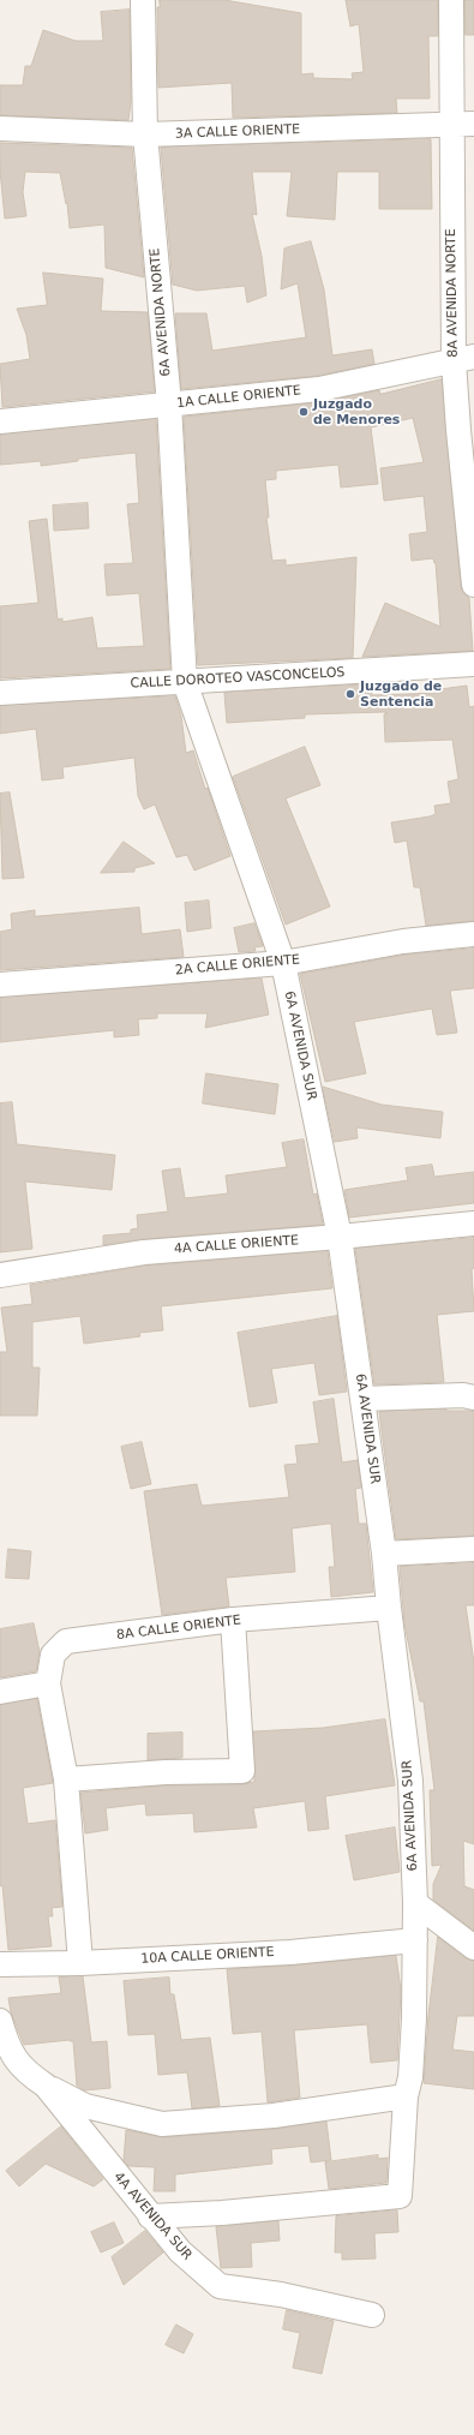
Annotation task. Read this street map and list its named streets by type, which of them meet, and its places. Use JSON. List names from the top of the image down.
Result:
{
  "streets": {
    "street": [
      "3A CALLE ORIENTE",
      "8A AVENIDA NORTE",
      "6A AVENIDA NORTE",
      "1A CALLE ORIENTE",
      "CALLE DOROTEO VASCONCELOS",
      "2A CALLE ORIENTE",
      "6A AVENIDA SUR",
      "4A CALLE ORIENTE",
      "8A CALLE ORIENTE",
      "10A CALLE ORIENTE",
      "4A AVENIDA SUR"
    ]
  },
  "crossings": [
    ["3A CALLE ORIENTE", "8A AVENIDA NORTE"],
    ["3A CALLE ORIENTE", "6A AVENIDA NORTE"],
    ["8A AVENIDA NORTE", "1A CALLE ORIENTE"],
    ["6A AVENIDA NORTE", "1A CALLE ORIENTE"],
    ["6A AVENIDA NORTE", "CALLE DOROTEO VASCONCELOS"],
    ["6A AVENIDA NORTE", "6A AVENIDA SUR"],
    ["CALLE DOROTEO VASCONCELOS", "6A AVENIDA SUR"],
    ["2A CALLE ORIENTE", "6A AVENIDA SUR"],
    ["6A AVENIDA SUR", "4A CALLE ORIENTE"],
    ["6A AVENIDA SUR", "8A CALLE ORIENTE"],
    ["6A AVENIDA SUR", "10A CALLE ORIENTE"],
    ["6A AVENIDA SUR", "4A AVENIDA SUR"]
  ],
  "places": ["Juzgado de Menores", "Juzgado de Sentencia"]
}
